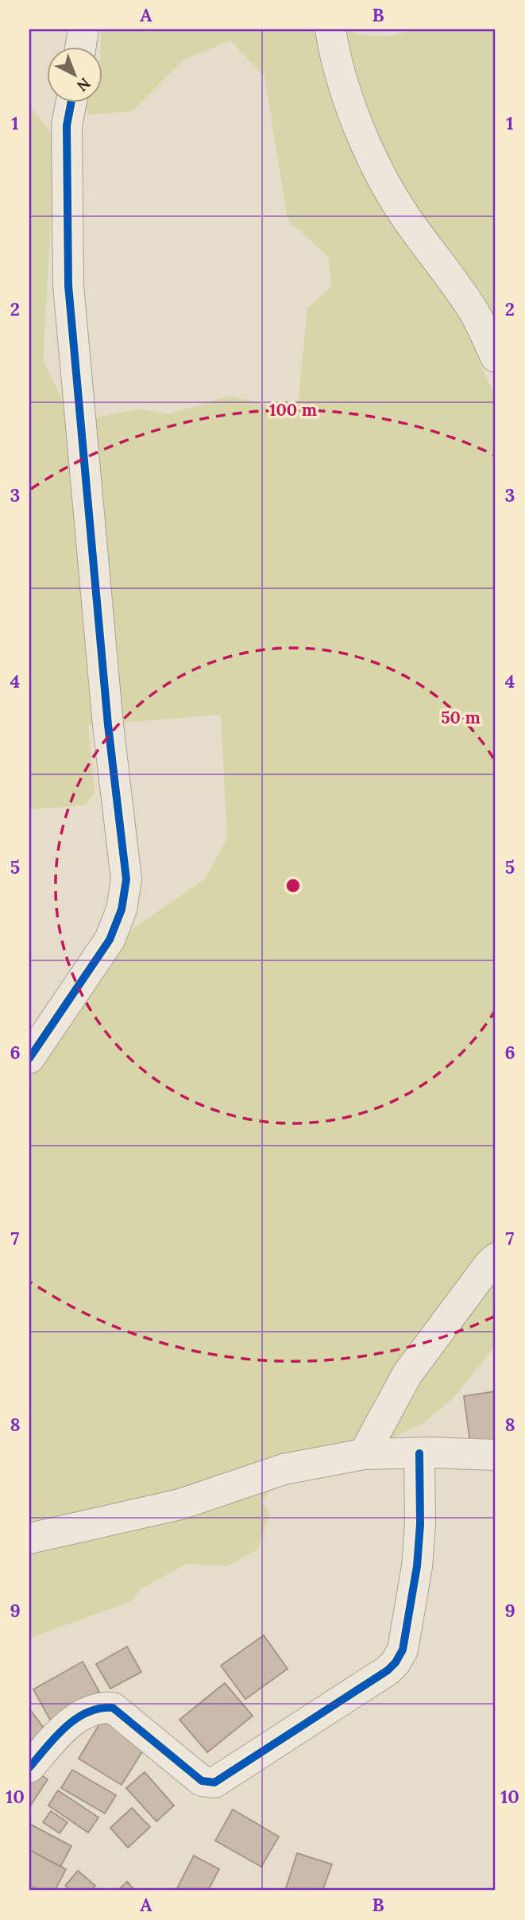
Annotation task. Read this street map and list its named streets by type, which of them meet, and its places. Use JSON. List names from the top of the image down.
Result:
{
  "north": "bottom right",
  "grid": {
    "columns": ["A", "B"],
    "rows": [
      "1",
      "2",
      "3",
      "4",
      "5",
      "6",
      "7",
      "8",
      "9",
      "10"
    ]
  },
  "rings": ["100 m", "50 m"]
}
